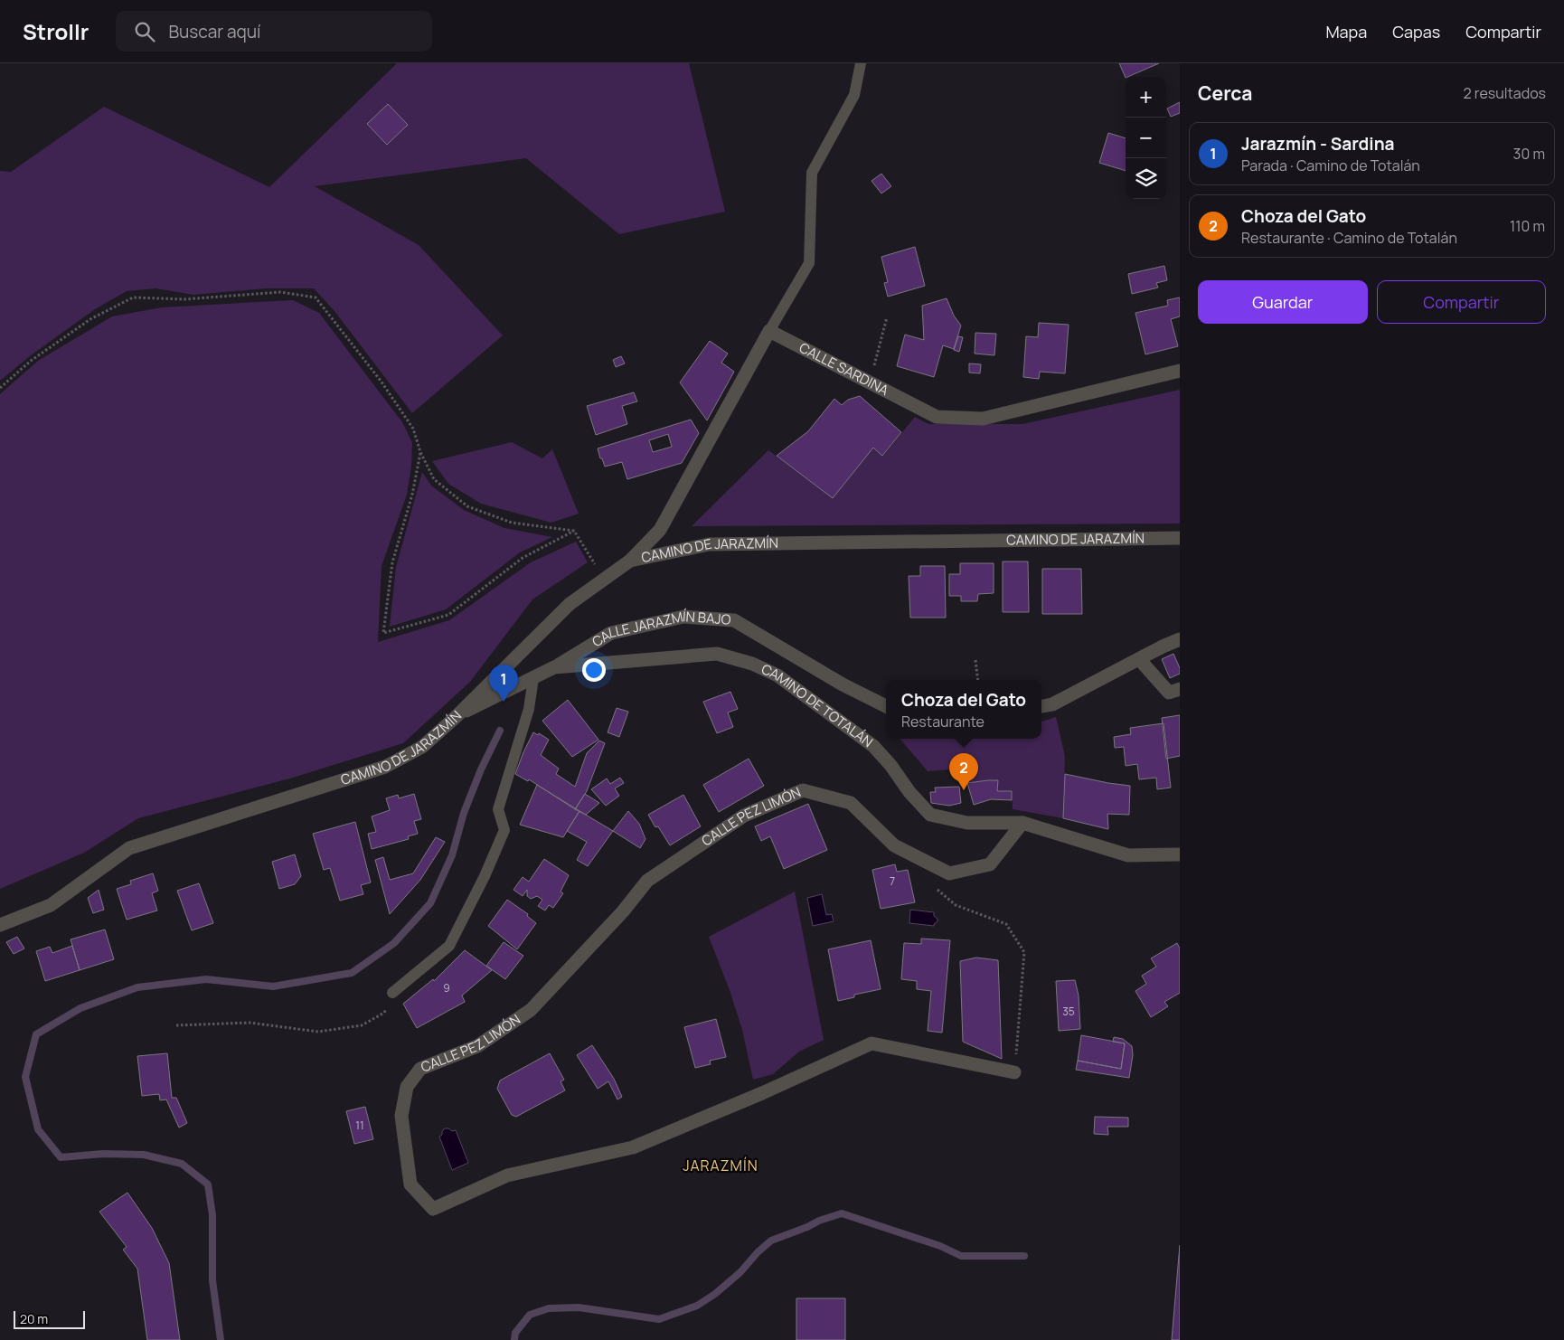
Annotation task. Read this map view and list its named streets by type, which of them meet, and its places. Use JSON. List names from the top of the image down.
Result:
{
  "streets": {
    "street": [
      "CALLE SARDINA",
      "CAMINO DE JARAZMÍN",
      "CALLE JARAZMÍN BAJO",
      "CAMINO DE TOTALÁN",
      "CALLE PEZ LIMÓN"
    ]
  },
  "crossings": [
    ["CAMINO DE JARAZMÍN", "CAMINO DE TOTALÁN"],
    ["CALLE JARAZMÍN BAJO", "CAMINO DE TOTALÁN"],
    ["CAMINO DE TOTALÁN", "CALLE PEZ LIMÓN"]
  ],
  "districts": ["JARAZMÍN"],
  "house_numbers": [
    "7",
    "9",
    "35",
    "11"
  ],
  "scale_bar": "20 m",
  "page": {
    "header": "Strollr",
    "search": "Buscar aquí",
    "nav": ["Mapa", "Capas", "Compartir"],
    "heading": ["Cerca", "2 resultados"],
    "map_buttons": ["+", "−"],
    "list": [
      {
        "mark": "1",
        "name": "Jarazmín - Sardina",
        "note": "Parada · Camino de Totalán",
        "value": "30 m"
      },
      {
        "mark": "2",
        "name": "Choza del Gato",
        "note": "Restaurante · Camino de Totalán",
        "value": "110 m"
      }
    ],
    "buttons": ["Guardar", "Compartir"],
    "pins": ["1", "2"],
    "popup": ["Choza del Gato", "Restaurante"],
    "scale": "20 m"
  }
}
